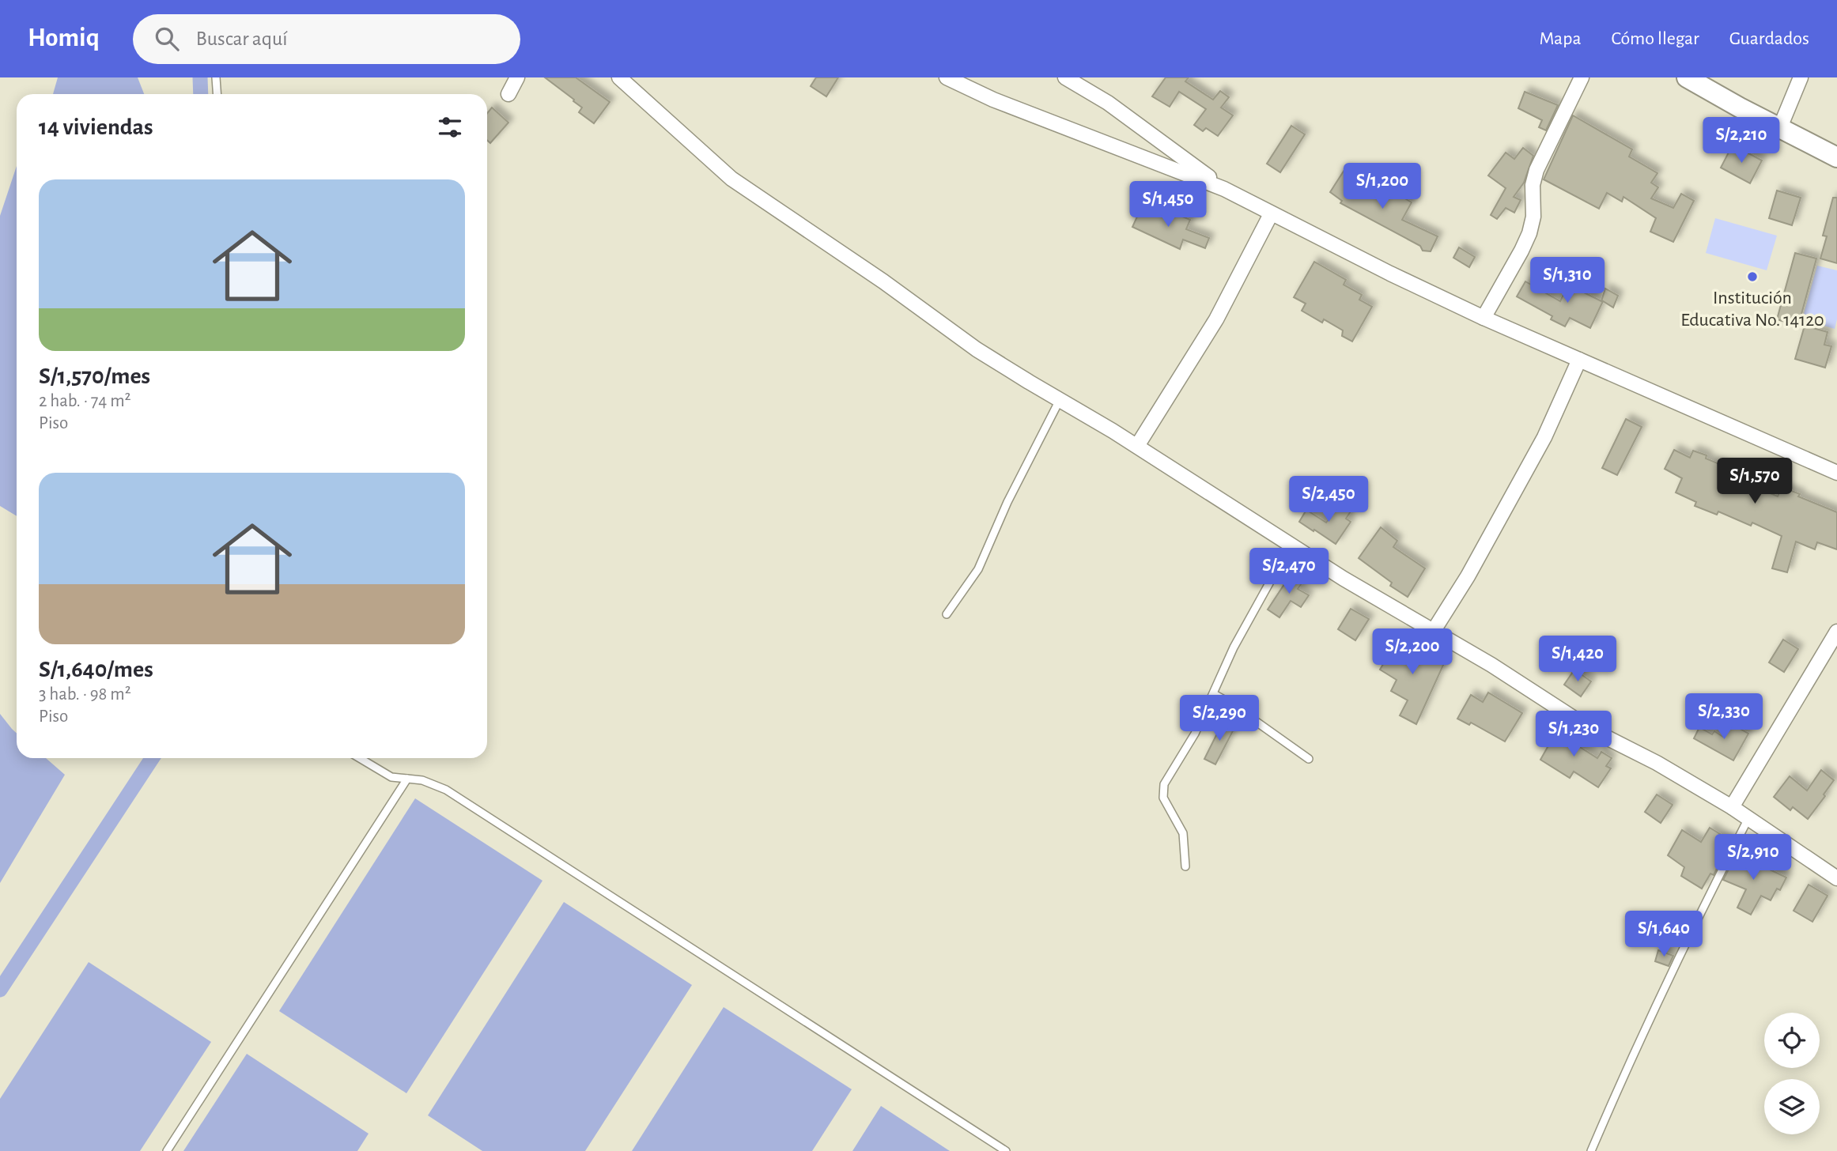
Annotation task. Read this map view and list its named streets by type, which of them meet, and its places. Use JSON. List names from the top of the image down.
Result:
{
  "places": ["Institución Educativa No. 14120"],
  "page": {
    "header": "Homiq",
    "search": "Buscar aquí",
    "nav": ["Mapa", "Cómo llegar", "Guardados"],
    "heading": "14 viviendas",
    "price": [
      "S/2,210",
      "S/1,200",
      "S/1,450",
      "S/1,310",
      "S/1,570",
      "S/2,450",
      "S/2,470",
      "S/2,200",
      "S/1,420",
      "S/2,330",
      "S/2,290",
      "S/1,230",
      "S/2,910",
      "S/1,640"
    ],
    "list": [
      {
        "name": "S/1,570/mes",
        "note": "2 hab. · 74 m² · Piso"
      },
      {
        "name": "S/1,640/mes",
        "note": "3 hab. · 98 m² · Piso"
      }
    ]
  }
}
